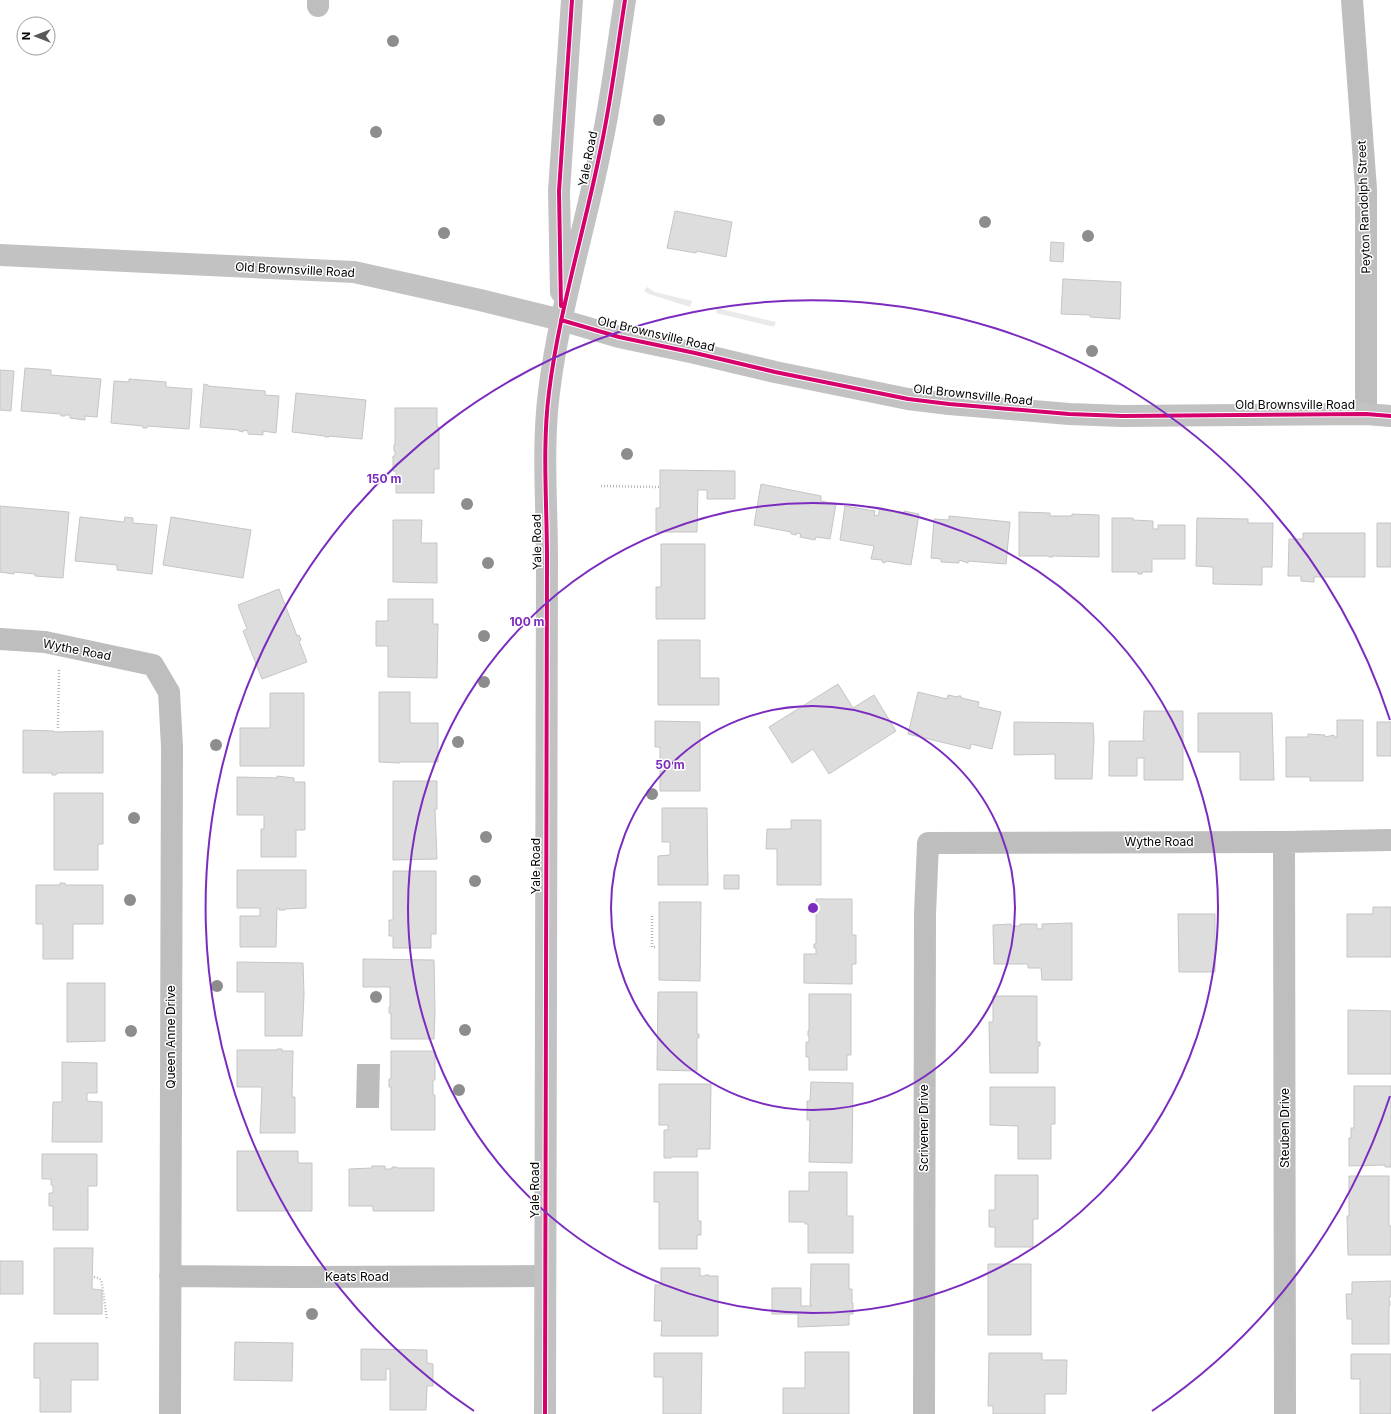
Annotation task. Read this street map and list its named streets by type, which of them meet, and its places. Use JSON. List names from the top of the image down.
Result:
{
  "streets": {
    "main road": ["Yale Road", "Old Brownsville Road"],
    "street": [
      "Peyton Randolph Street",
      "Wythe Road",
      "Queen Anne Drive",
      "Scrivener Drive",
      "Steuben Drive",
      "Keats Road"
    ]
  },
  "crossings": [
    ["Yale Road", "Old Brownsville Road"],
    ["Yale Road", "Keats Road"],
    ["Peyton Randolph Street", "Old Brownsville Road"],
    ["Wythe Road", "Queen Anne Drive"],
    ["Wythe Road", "Scrivener Drive"],
    ["Wythe Road", "Steuben Drive"],
    ["Queen Anne Drive", "Keats Road"]
  ],
  "north": "left",
  "rings": ["150 m", "100 m", "50 m"]
}
